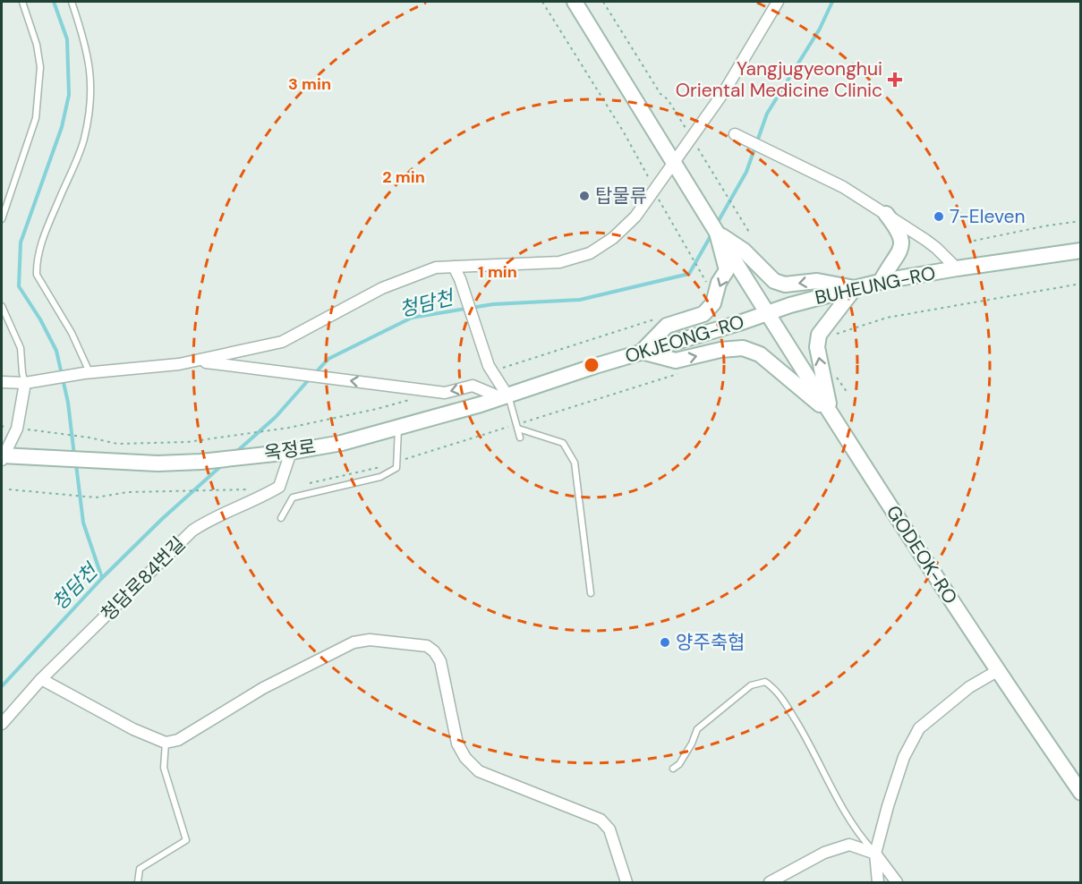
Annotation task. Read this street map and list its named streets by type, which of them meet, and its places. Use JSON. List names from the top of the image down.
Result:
{
  "streets": {
    "main road": [
      "BUHEUNG-RO",
      "OKJEONG-RO",
      "옥정로",
      "GODEOK-RO"
    ],
    "street": ["청담로84번길"]
  },
  "crossings": [
    ["BUHEUNG-RO", "OKJEONG-RO"],
    ["BUHEUNG-RO", "GODEOK-RO"],
    ["OKJEONG-RO", "옥정로"],
    ["OKJEONG-RO", "GODEOK-RO"],
    ["옥정로", "청담로84번길"]
  ],
  "water": ["청담천"],
  "places": {
    "health": ["Yangjugyeonghui Oriental Medicine Clinic"],
    "other": ["탑물류", "7-Eleven", "양주축협"]
  },
  "rings": ["3 min", "2 min", "1 min"]
}
